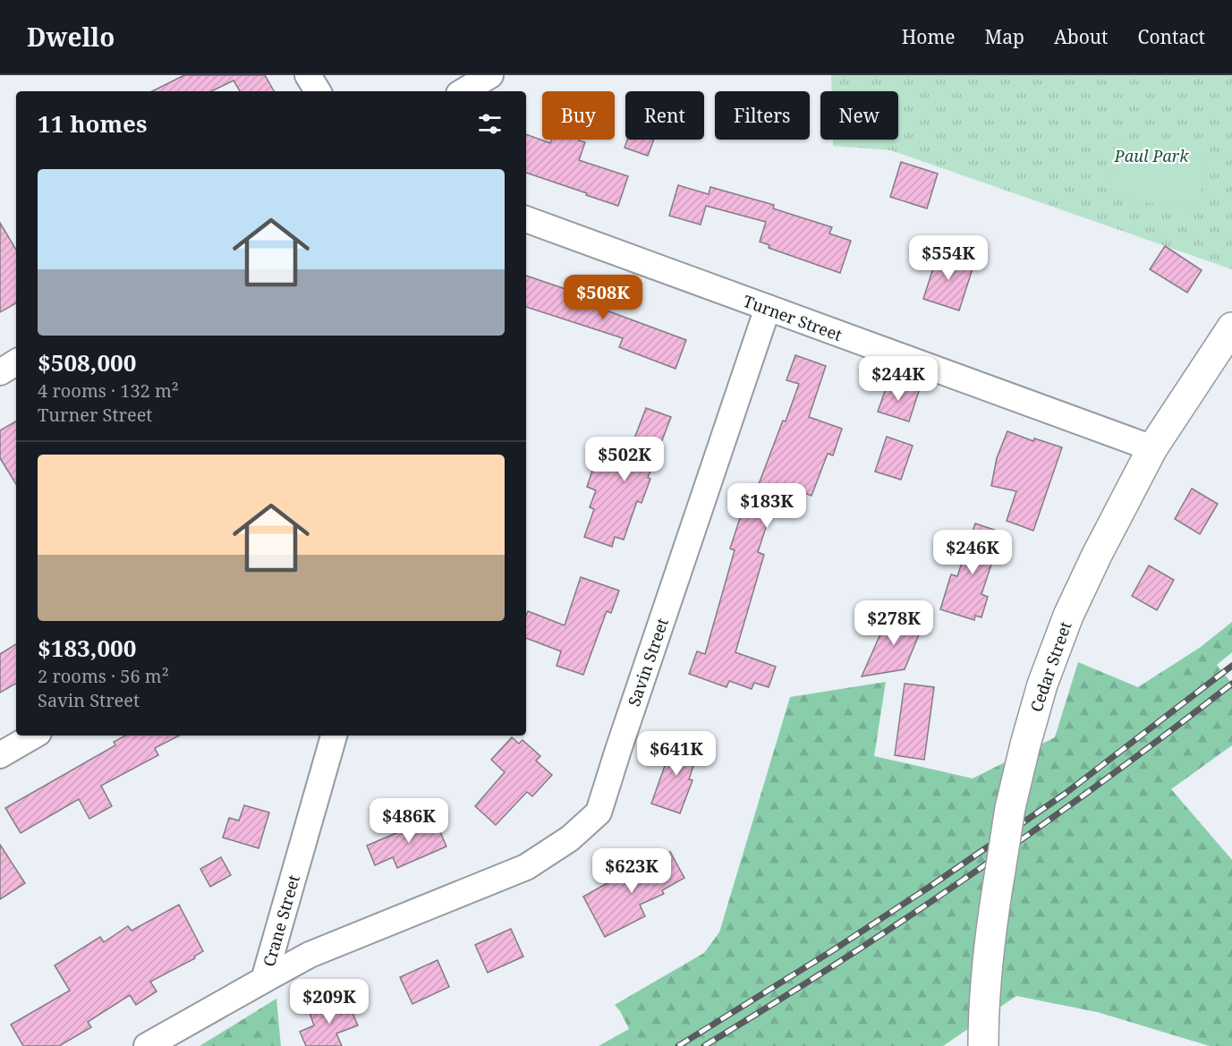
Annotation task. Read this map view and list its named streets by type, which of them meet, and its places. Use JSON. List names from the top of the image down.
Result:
{
  "streets": {
    "street": [
      "Turner Street",
      "Savin Street",
      "Cedar Street",
      "Crane Street"
    ]
  },
  "crossings": [
    ["Turner Street", "Savin Street"],
    ["Turner Street", "Cedar Street"],
    ["Savin Street", "Crane Street"]
  ],
  "parks": ["Paul Park"],
  "page": {
    "header": "Dwello",
    "nav": [
      "Home",
      "Map",
      "About",
      "Contact"
    ],
    "chip": [
      "Buy",
      "Rent",
      "Filters",
      "New"
    ],
    "heading": "11 homes",
    "list": [
      {
        "name": "$508,000",
        "note": "4 rooms · 132 m² · Turner Street"
      },
      {
        "name": "$183,000",
        "note": "2 rooms · 56 m² · Savin Street"
      }
    ],
    "price": [
      "$554K",
      "$508K",
      "$244K",
      "$502K",
      "$183K",
      "$246K",
      "$278K",
      "$641K",
      "$486K",
      "$623K",
      "$209K"
    ]
  }
}
